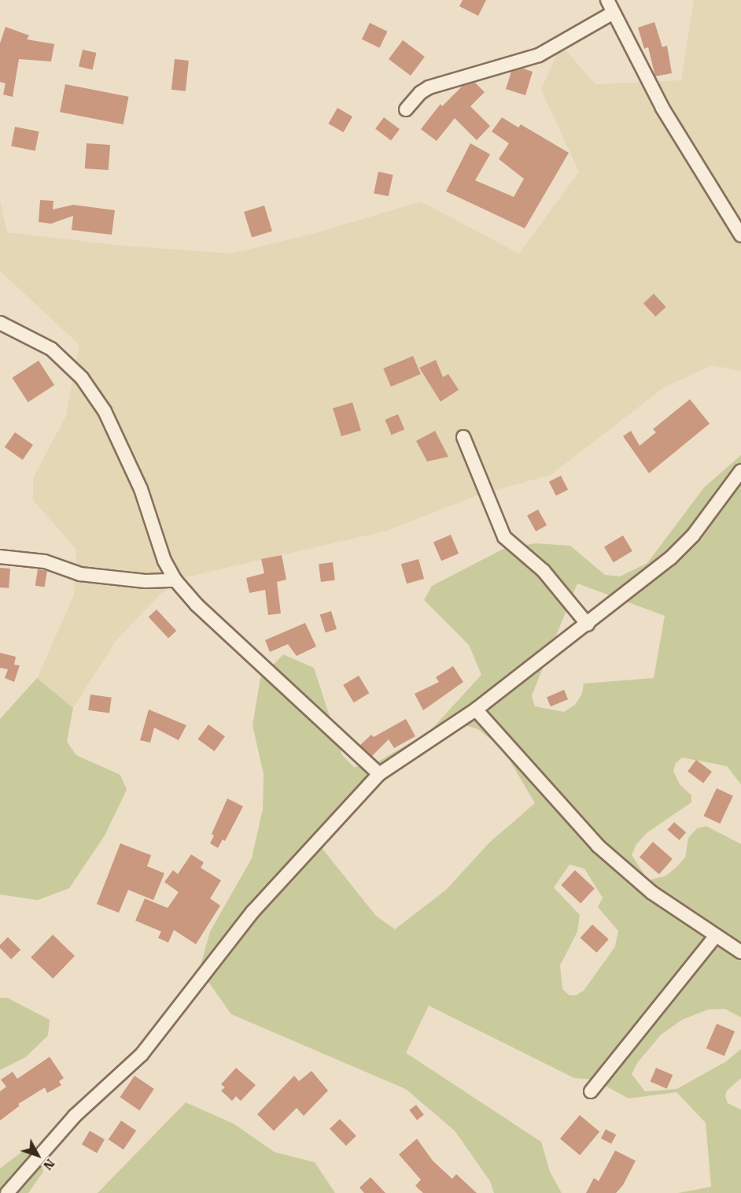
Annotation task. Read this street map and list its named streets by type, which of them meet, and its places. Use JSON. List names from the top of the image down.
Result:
{
  "north": "bottom right"
}
